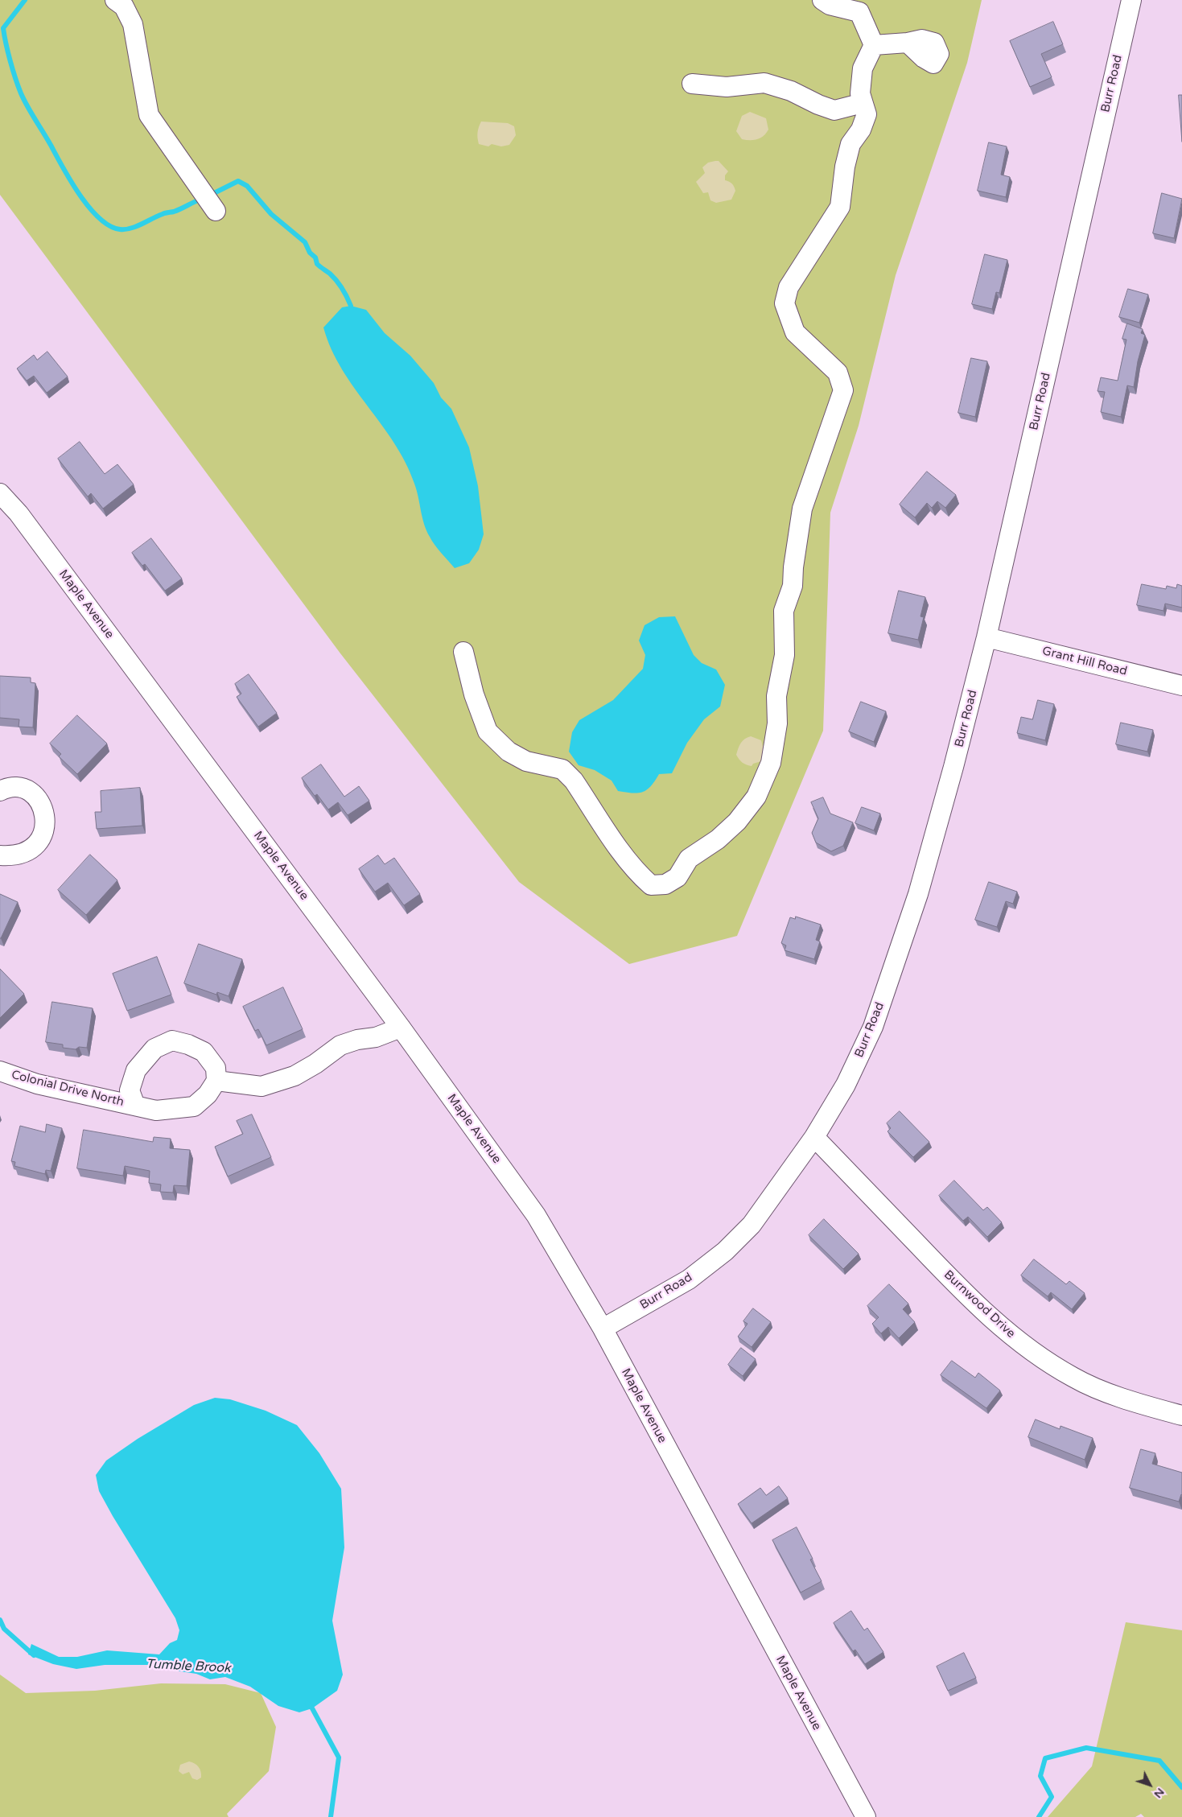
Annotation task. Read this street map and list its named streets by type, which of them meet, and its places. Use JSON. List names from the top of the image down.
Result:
{
  "streets": {
    "street": [
      "Burr Road",
      "Maple Avenue",
      "Grant Hill Road",
      "Colonial Drive North",
      "Burnwood Drive"
    ]
  },
  "crossings": [
    ["Burr Road", "Maple Avenue"],
    ["Burr Road", "Grant Hill Road"],
    ["Burr Road", "Burnwood Drive"]
  ],
  "water": ["Tumble Brook"],
  "north": "bottom right"
}
